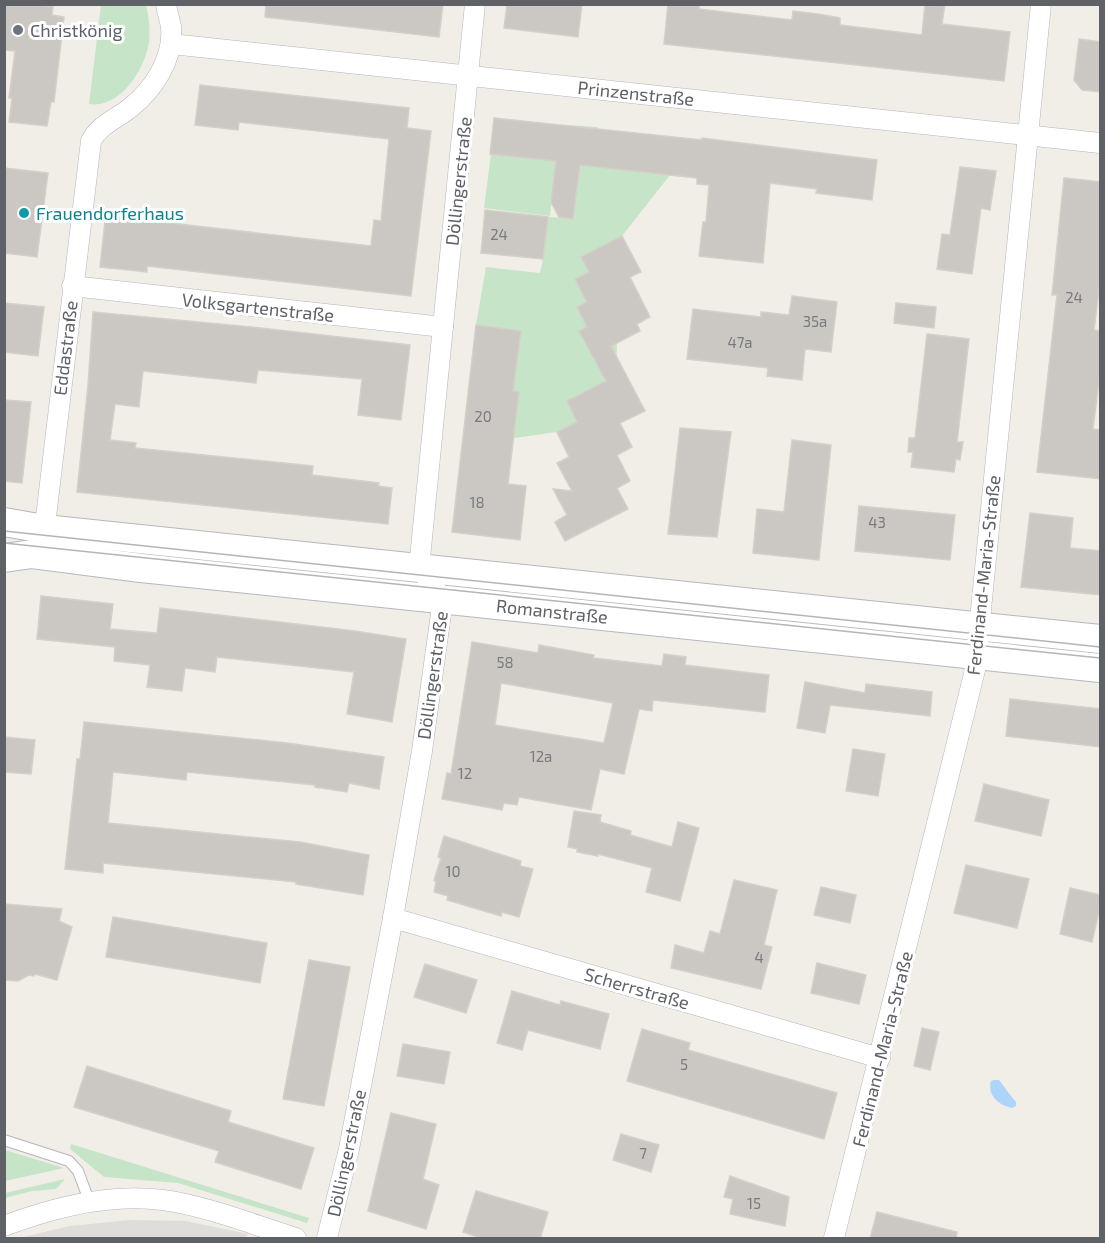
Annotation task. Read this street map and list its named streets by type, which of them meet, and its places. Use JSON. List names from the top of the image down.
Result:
{
  "streets": {
    "main road": ["Romanstraße"],
    "street": [
      "Prinzenstraße",
      "Döllingerstraße",
      "Volksgartenstraße",
      "Eddastraße",
      "Ferdinand-Maria-Straße",
      "Scherrstraße"
    ]
  },
  "crossings": [
    ["Prinzenstraße", "Döllingerstraße"],
    ["Prinzenstraße", "Eddastraße"],
    ["Prinzenstraße", "Ferdinand-Maria-Straße"],
    ["Döllingerstraße", "Volksgartenstraße"],
    ["Döllingerstraße", "Romanstraße"],
    ["Döllingerstraße", "Scherrstraße"],
    ["Volksgartenstraße", "Eddastraße"],
    ["Eddastraße", "Romanstraße"],
    ["Ferdinand-Maria-Straße", "Romanstraße"],
    ["Ferdinand-Maria-Straße", "Scherrstraße"]
  ],
  "places": ["Christkönig", "Frauendorferhaus"],
  "house_numbers": [
    "24",
    "24",
    "35a",
    "47a",
    "20",
    "18",
    "43",
    "58",
    "12a",
    "12",
    "10",
    "4",
    "5",
    "7",
    "15"
  ]
}
